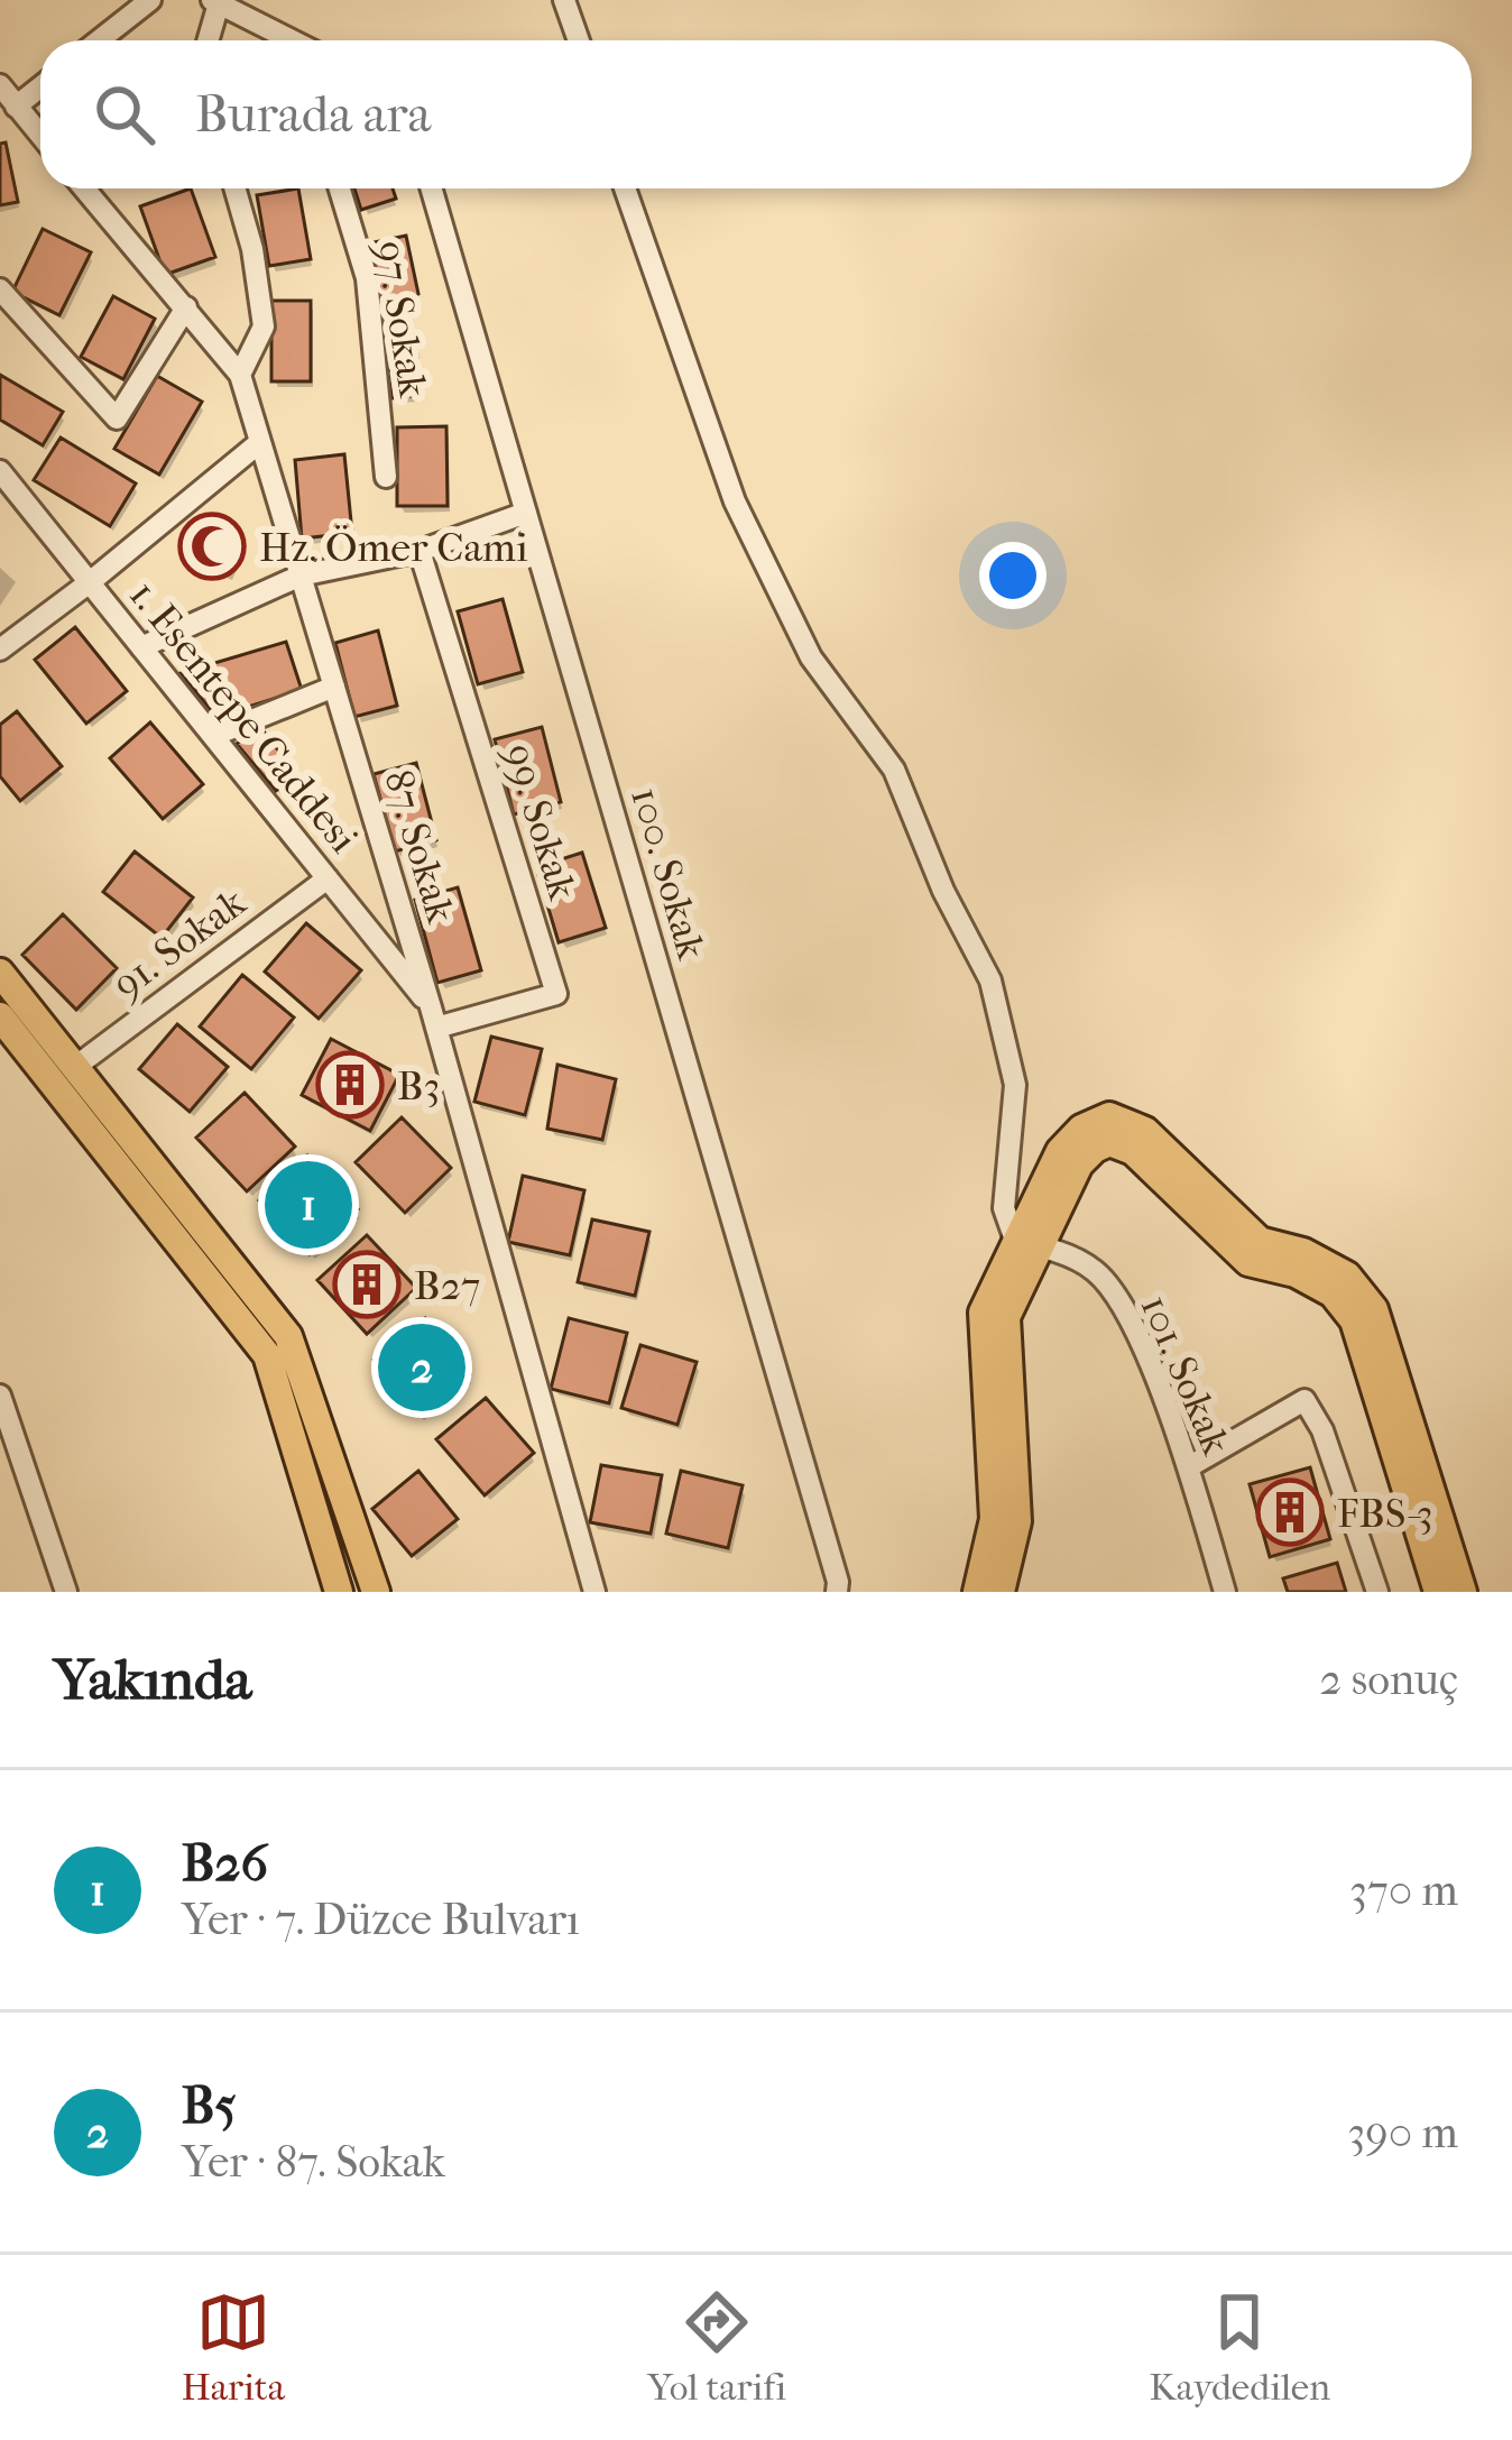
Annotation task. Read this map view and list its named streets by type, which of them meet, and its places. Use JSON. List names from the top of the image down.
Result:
{
  "streets": {
    "street": [
      "97. Sokak",
      "1. Esentepe Caddesi",
      "99. Sokak",
      "87. Sokak",
      "100. Sokak",
      "91. Sokak",
      "101. Sokak"
    ]
  },
  "crossings": [
    ["1. Esentepe Caddesi", "99. Sokak"],
    ["1. Esentepe Caddesi", "87. Sokak"],
    ["1. Esentepe Caddesi", "91. Sokak"],
    ["99. Sokak", "87. Sokak"]
  ],
  "places": {
    "mosque": ["Hz. Ömer Cami"],
    "building": ["B3", "B27", "FBS-3"]
  },
  "page": {
    "search": "Burada ara",
    "pins": ["1", "2"],
    "heading": ["Yakında", "2 sonuç"],
    "list": [
      {
        "mark": "1",
        "name": "B26",
        "note": "Yer · 7. Düzce Bulvarı",
        "value": "370 m"
      },
      {
        "mark": "2",
        "name": "B5",
        "note": "Yer · 87. Sokak",
        "value": "390 m"
      }
    ],
    "nav": ["Harita", "Yol tarifi", "Kaydedilen"]
  }
}
